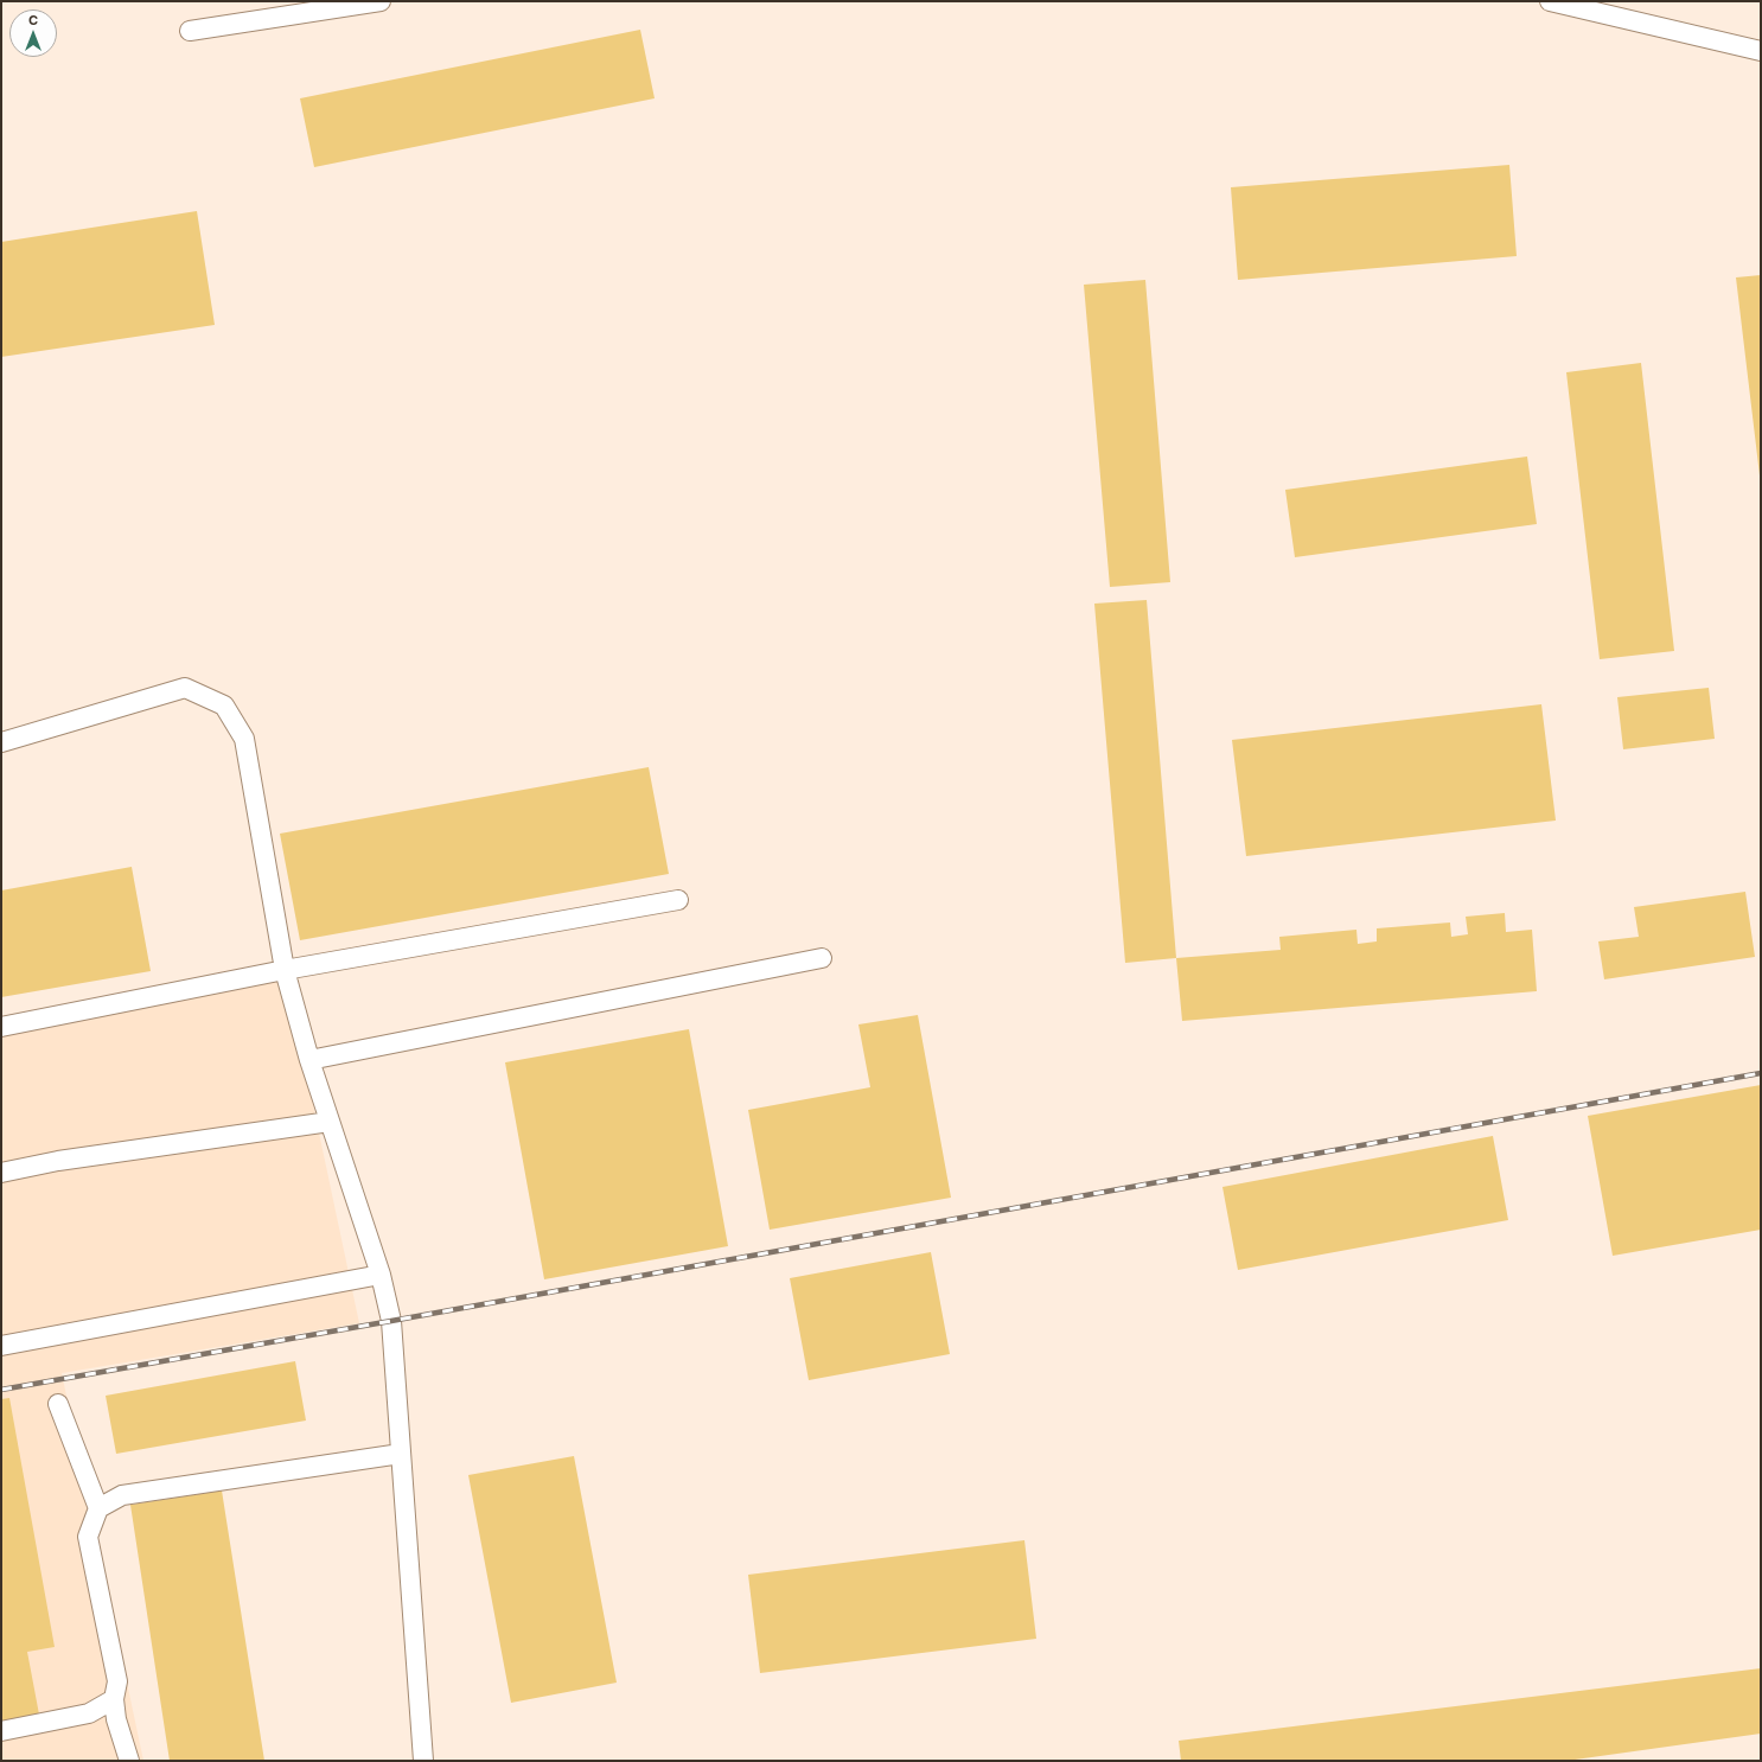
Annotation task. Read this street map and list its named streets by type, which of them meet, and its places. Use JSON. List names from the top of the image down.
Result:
{
  "north": "top"
}
